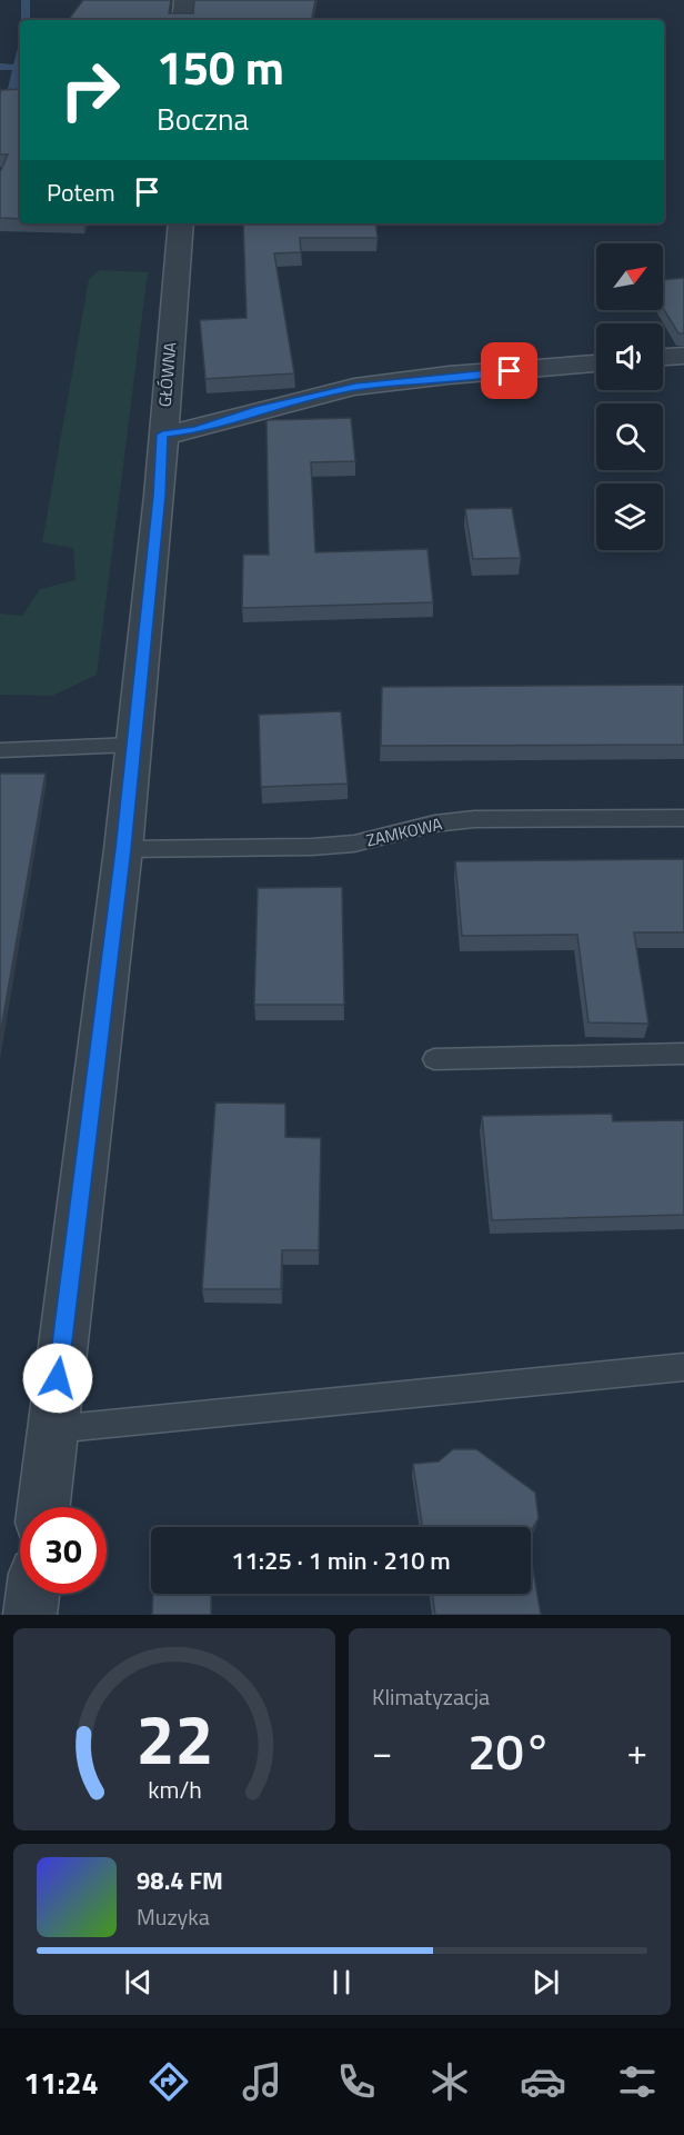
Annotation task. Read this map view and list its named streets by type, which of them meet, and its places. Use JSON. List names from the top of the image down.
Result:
{
  "streets": {
    "street": ["GŁÓWNA"],
    "lane": ["ZAMKOWA"]
  },
  "crossings": [
    ["GŁÓWNA", "ZAMKOWA"]
  ],
  "north": "top right",
  "page": {
    "turn": ["150 m", "Boczna"],
    "then": "Potem",
    "limit": "30",
    "trip": "11:25 · 1 min · 210 m",
    "tile": "Klimatyzacja",
    "heat": ["−", "20°", "+"],
    "song": ["98.4 FM", "Muzyka"],
    "tabs": "11:24",
    "gauge": ["22", "km/h"]
  }
}
